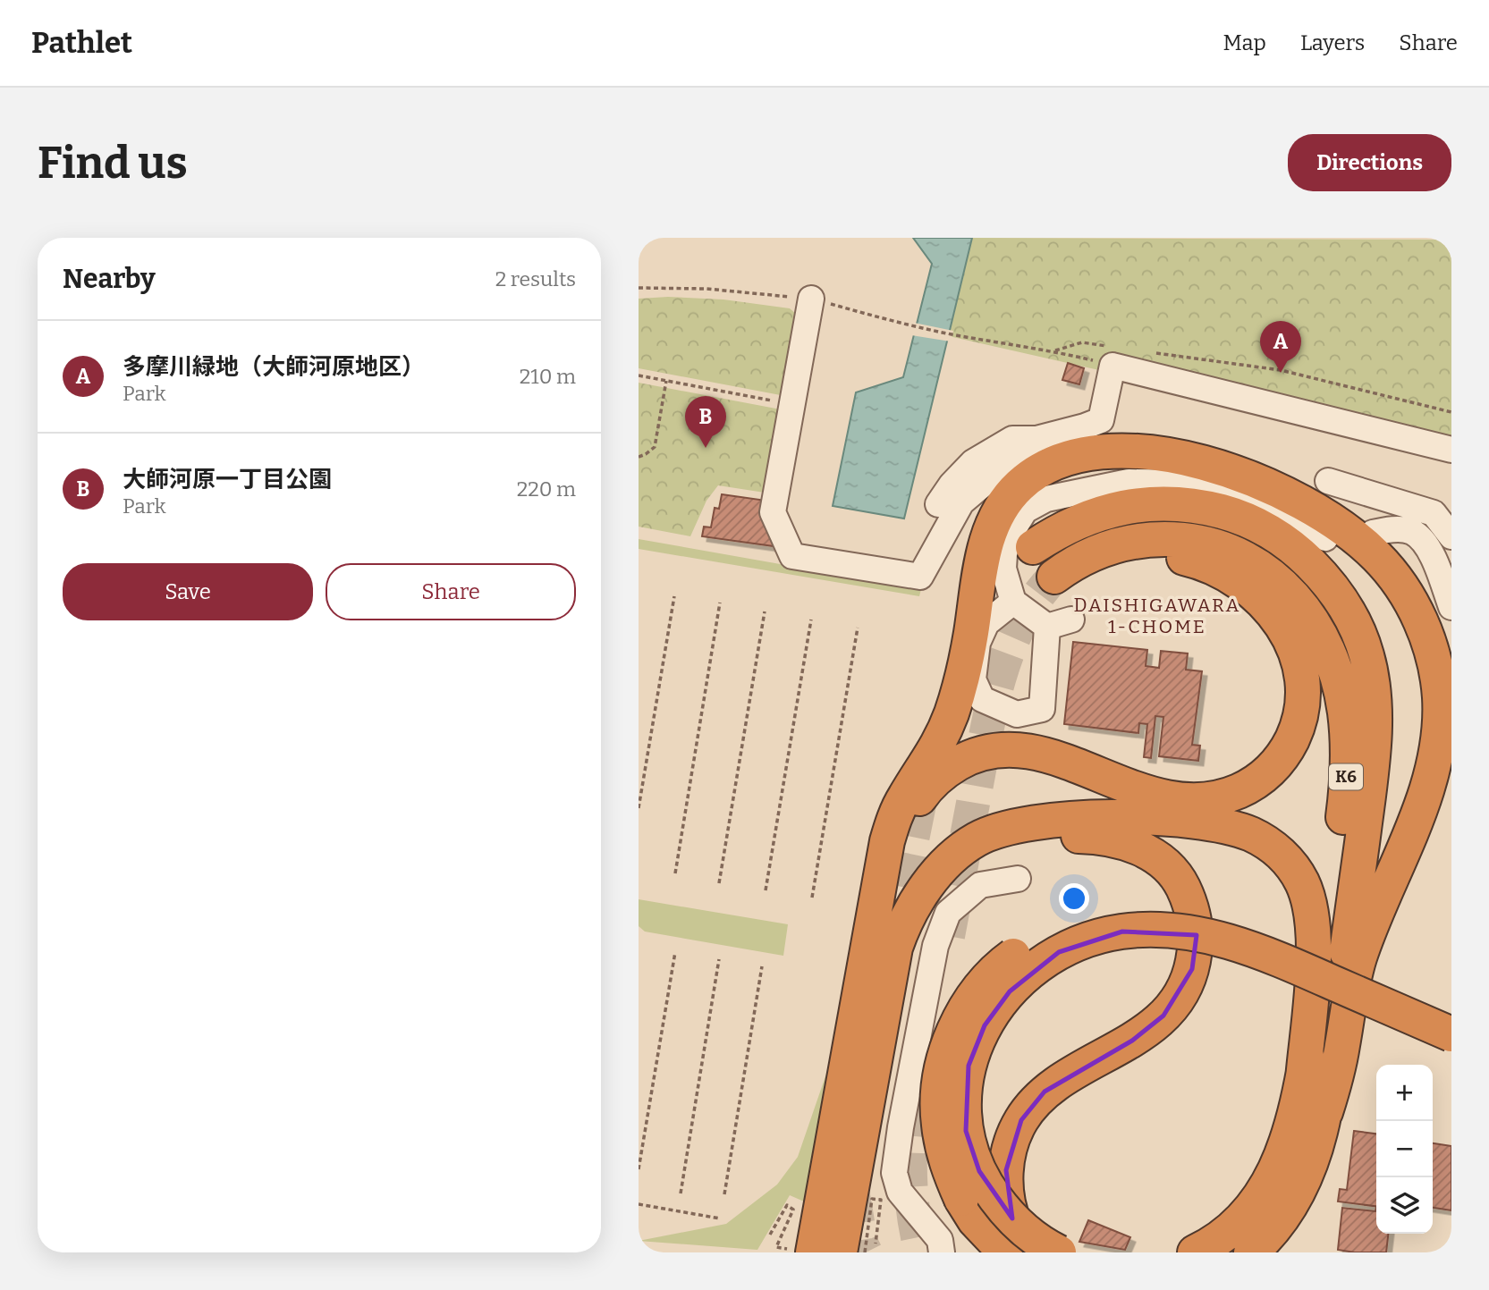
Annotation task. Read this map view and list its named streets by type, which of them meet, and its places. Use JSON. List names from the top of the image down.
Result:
{
  "streets": {
    "highway": ["K6"]
  },
  "districts": ["DAISHIGAWARA 1-CHOME"],
  "page": {
    "header": "Pathlet",
    "nav": ["Map", "Layers", "Share"],
    "buttons": [
      "Directions",
      ["Save", "Share"]
    ],
    "title": "Find us",
    "heading": ["Nearby", "2 results"],
    "list": [
      {
        "mark": "A",
        "name": "多摩川緑地（大師河原地区）",
        "note": "Park",
        "value": "210 m"
      },
      {
        "mark": "B",
        "name": "大師河原一丁目公園",
        "note": "Park",
        "value": "220 m"
      }
    ],
    "pins": ["A", "B"],
    "map_buttons": ["+", "−"]
  }
}
